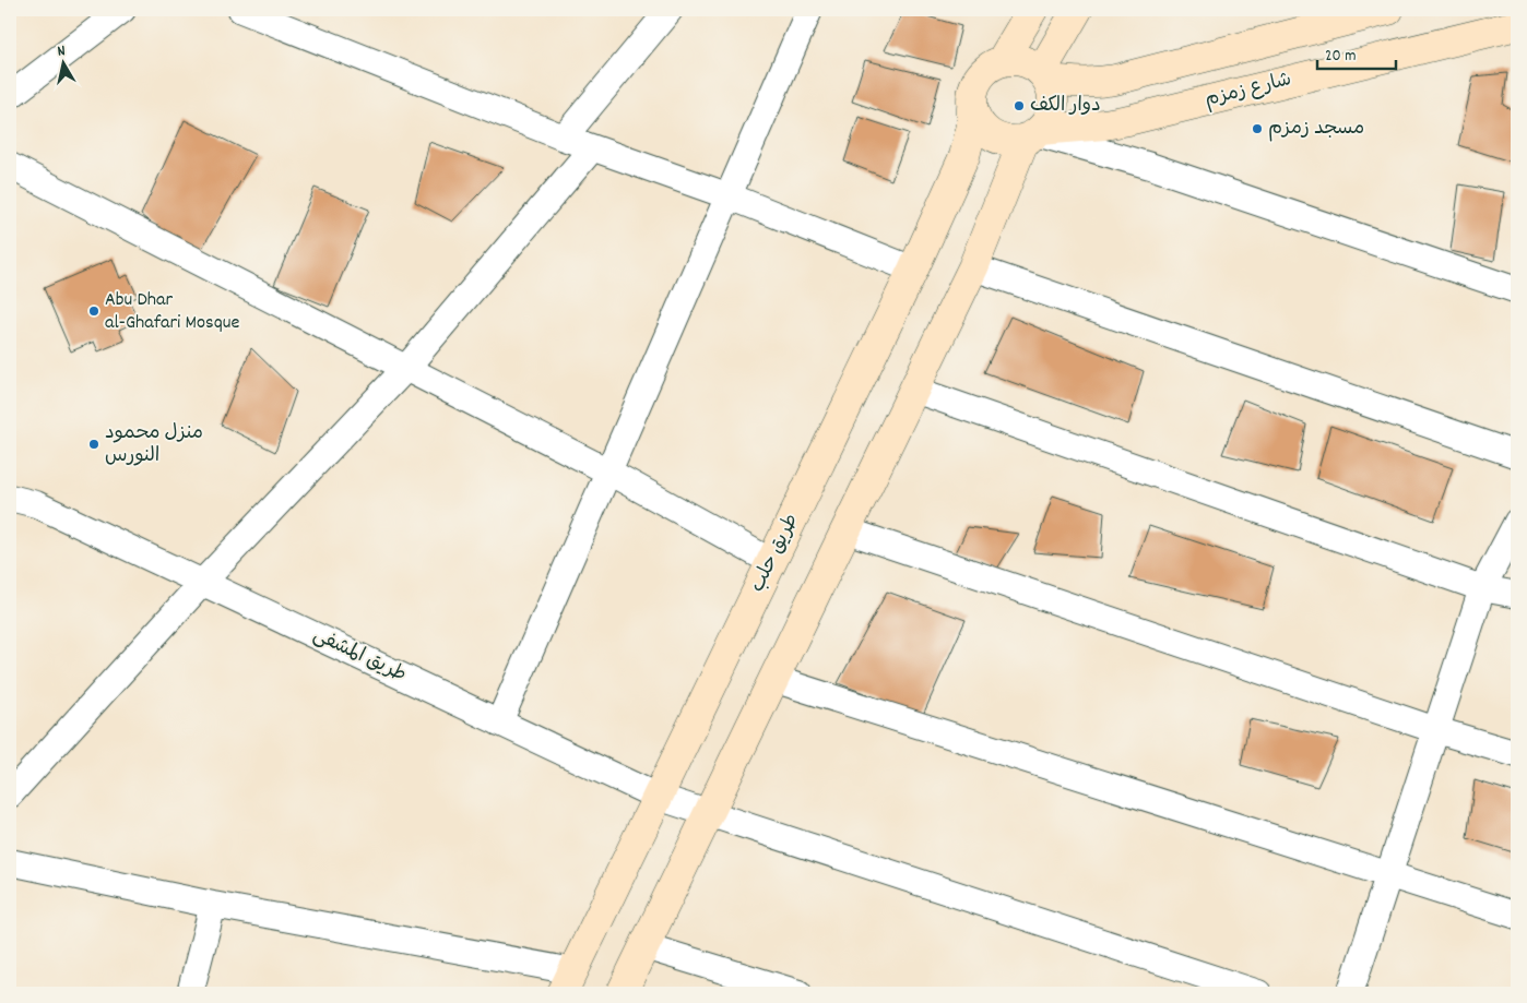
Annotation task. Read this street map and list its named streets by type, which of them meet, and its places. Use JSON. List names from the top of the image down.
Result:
{
  "streets": {
    "main road": ["شارع زمزم", "طريق حلب"],
    "street": ["طريق المشفى"]
  },
  "crossings": [
    ["شارع زمزم", "طريق حلب"],
    ["طريق حلب", "طريق المشفى"]
  ],
  "places": [
    "دوار الكف",
    "مسجد زمزم",
    "Abu Dhar al-Ghafari Mosque",
    "منزل محمود النورس"
  ],
  "scale_bar": "20 m",
  "north": "top"
}
